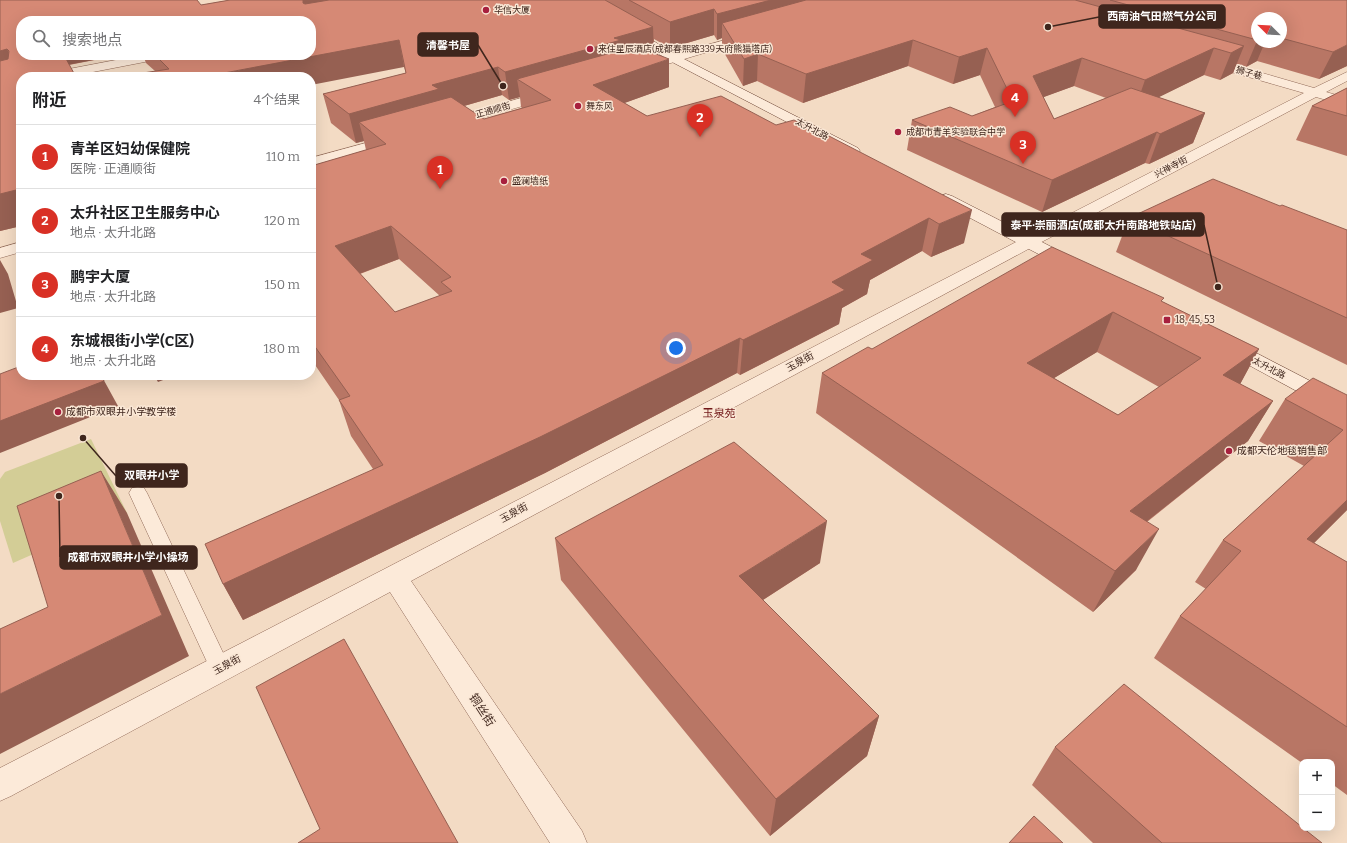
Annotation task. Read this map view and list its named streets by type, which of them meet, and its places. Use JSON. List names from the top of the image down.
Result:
{
  "streets": {
    "street": [
      "狮子巷",
      "正通顺街",
      "太升北路",
      "兴禅寺街",
      "玉泉街",
      "铜丝街"
    ]
  },
  "crossings": [
    ["狮子巷", "兴禅寺街"],
    ["兴禅寺街", "玉泉街"],
    ["玉泉街", "铜丝街"]
  ],
  "districts": ["玉泉苑"],
  "places": {
    "other": [
      "华信大厦",
      "西南油气田燃气分公司",
      "来住星辰酒店(成都春熙路339天府熊猫塔店)",
      "清馨书屋",
      "舞东风",
      "成都市青羊实验联合中学",
      "盛澜墙纸",
      "泰平·崇丽酒店(成都太升南路地铁站店)",
      "成都市双眼井小学教学楼",
      "双眼井小学",
      "成都天伦地毯销售部",
      "成都市双眼井小学小操场"
    ],
    "transit": ["18, 45, 53"]
  },
  "north": "top left",
  "page": {
    "search": "搜索地点",
    "heading": ["附近", "4个结果"],
    "pins": [
      "4",
      "2",
      "3",
      "1"
    ],
    "list": [
      {
        "mark": "1",
        "name": "青羊区妇幼保健院",
        "note": "医院 · 正通顺街",
        "value": "110 m"
      },
      {
        "mark": "2",
        "name": "太升社区卫生服务中心",
        "note": "地点 · 太升北路",
        "value": "120 m"
      },
      {
        "mark": "3",
        "name": "鹏宇大厦",
        "note": "地点 · 太升北路",
        "value": "150 m"
      },
      {
        "mark": "4",
        "name": "东城根街小学(C区)",
        "note": "地点 · 太升北路",
        "value": "180 m"
      }
    ],
    "map_buttons": ["+", "−"]
  }
}
